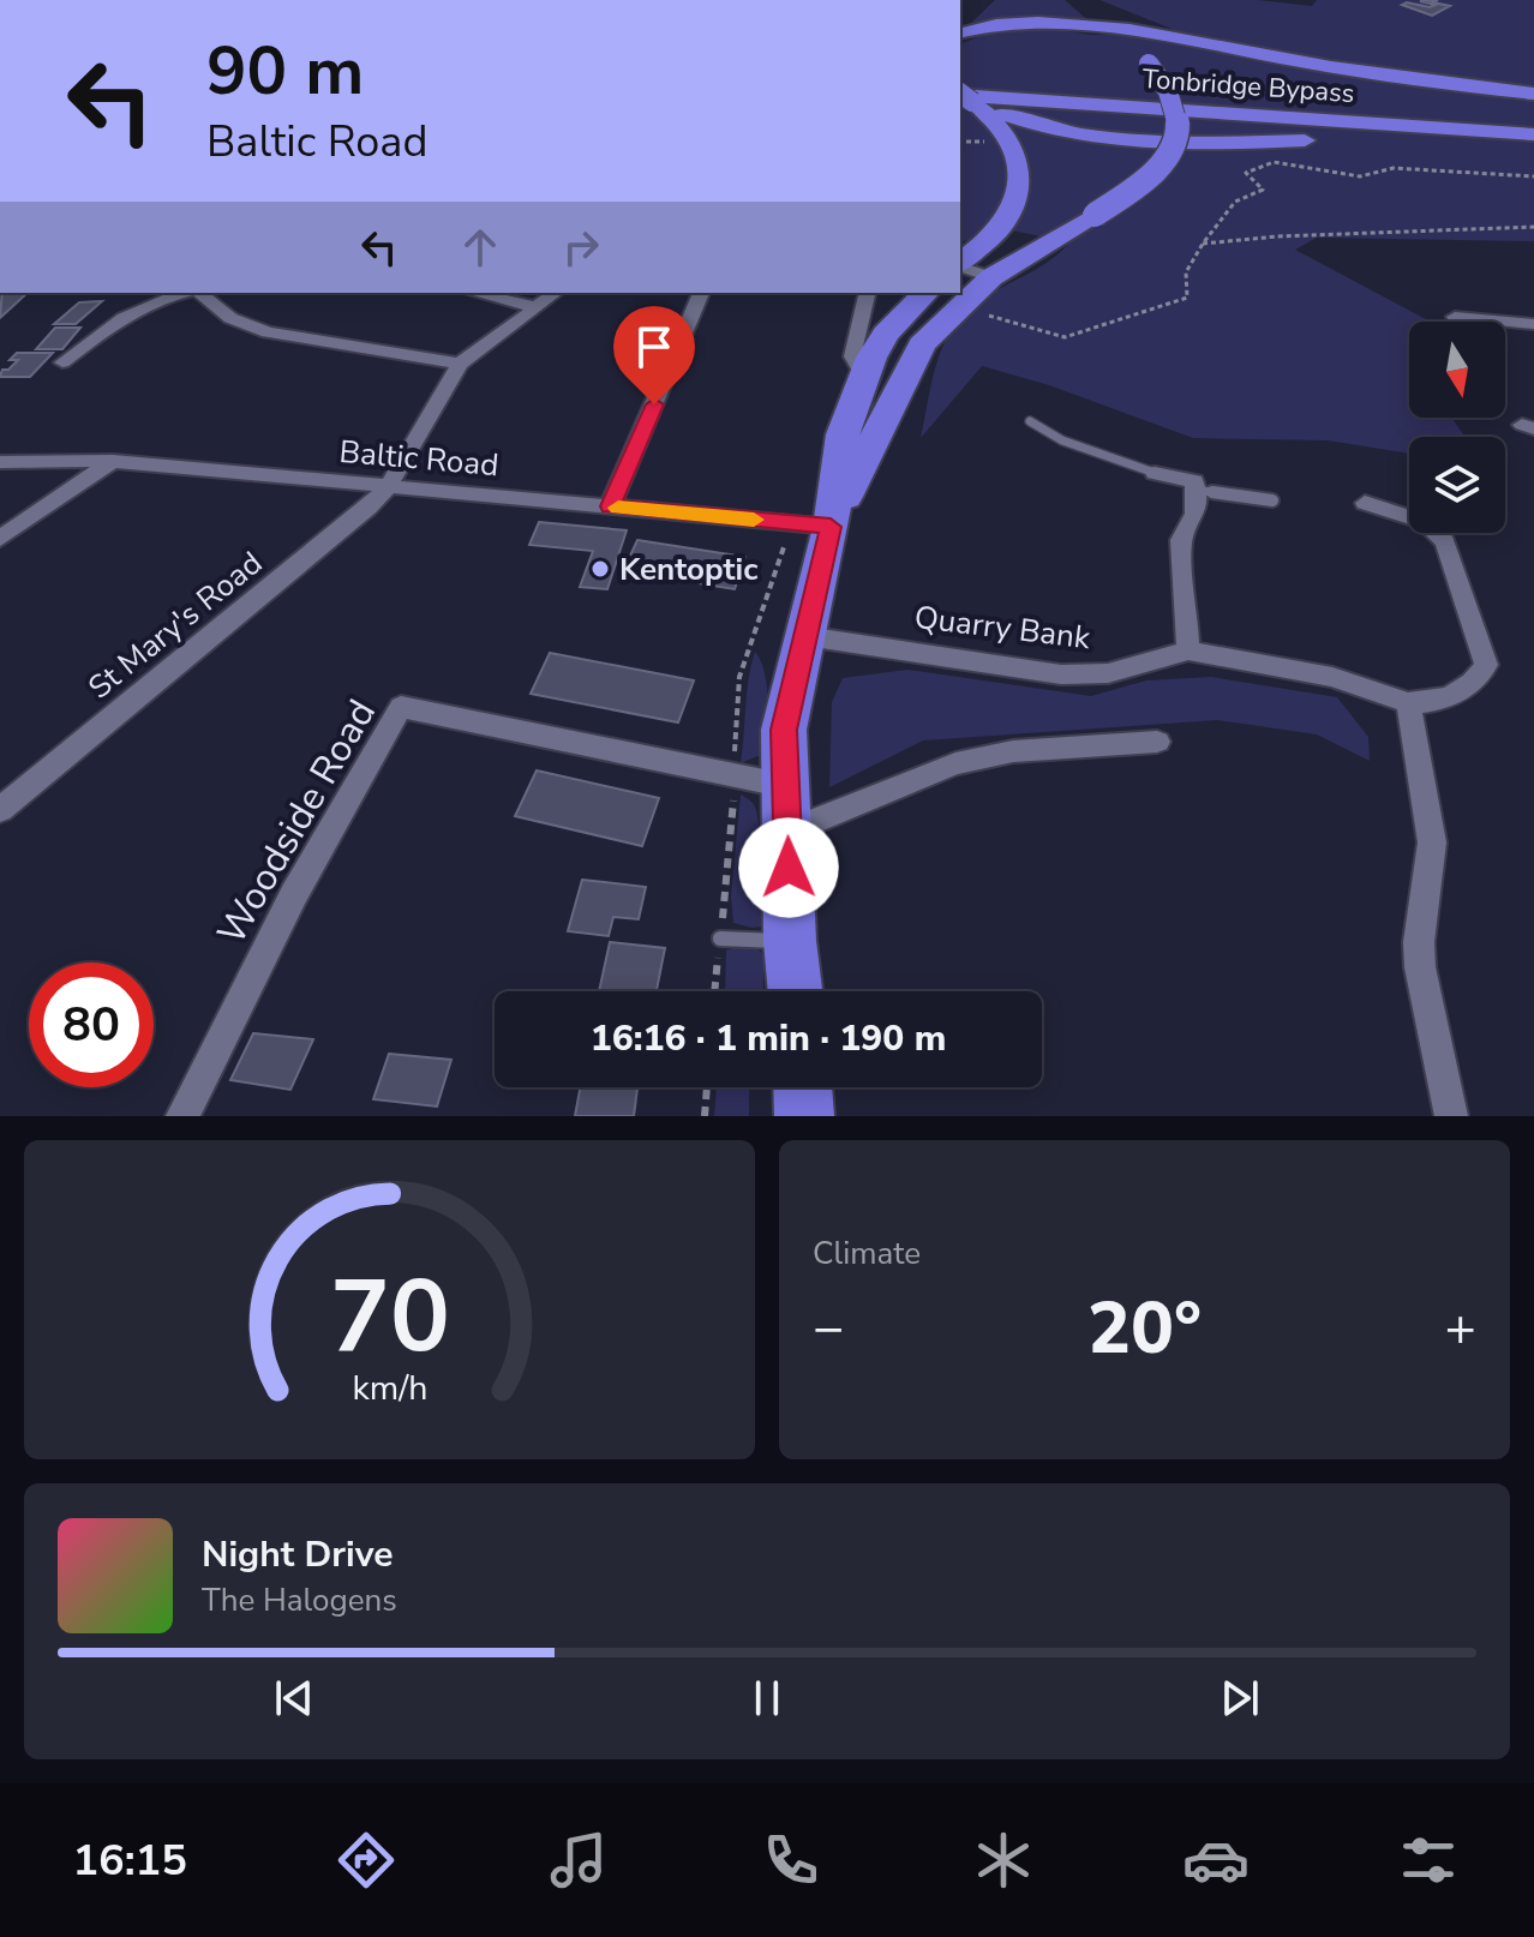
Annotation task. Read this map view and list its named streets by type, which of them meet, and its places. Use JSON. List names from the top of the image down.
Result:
{
  "streets": {
    "highway": ["Tonbridge Bypass"],
    "street": [
      "Baltic Road",
      "St Mary's Road",
      "Quarry Bank",
      "Woodside Road"
    ]
  },
  "crossings": [
    ["Baltic Road", "St Mary's Road"]
  ],
  "places": ["Kentoptic"],
  "north": "bottom",
  "page": {
    "turn": ["90 m", "Baltic Road"],
    "limit": "80",
    "trip": "16:16 · 1 min · 190 m",
    "tile": "Climate",
    "heat": ["−", "20°", "+"],
    "song": ["Night Drive", "The Halogens"],
    "tabs": "16:15",
    "gauge": ["70", "km/h"]
  }
}
